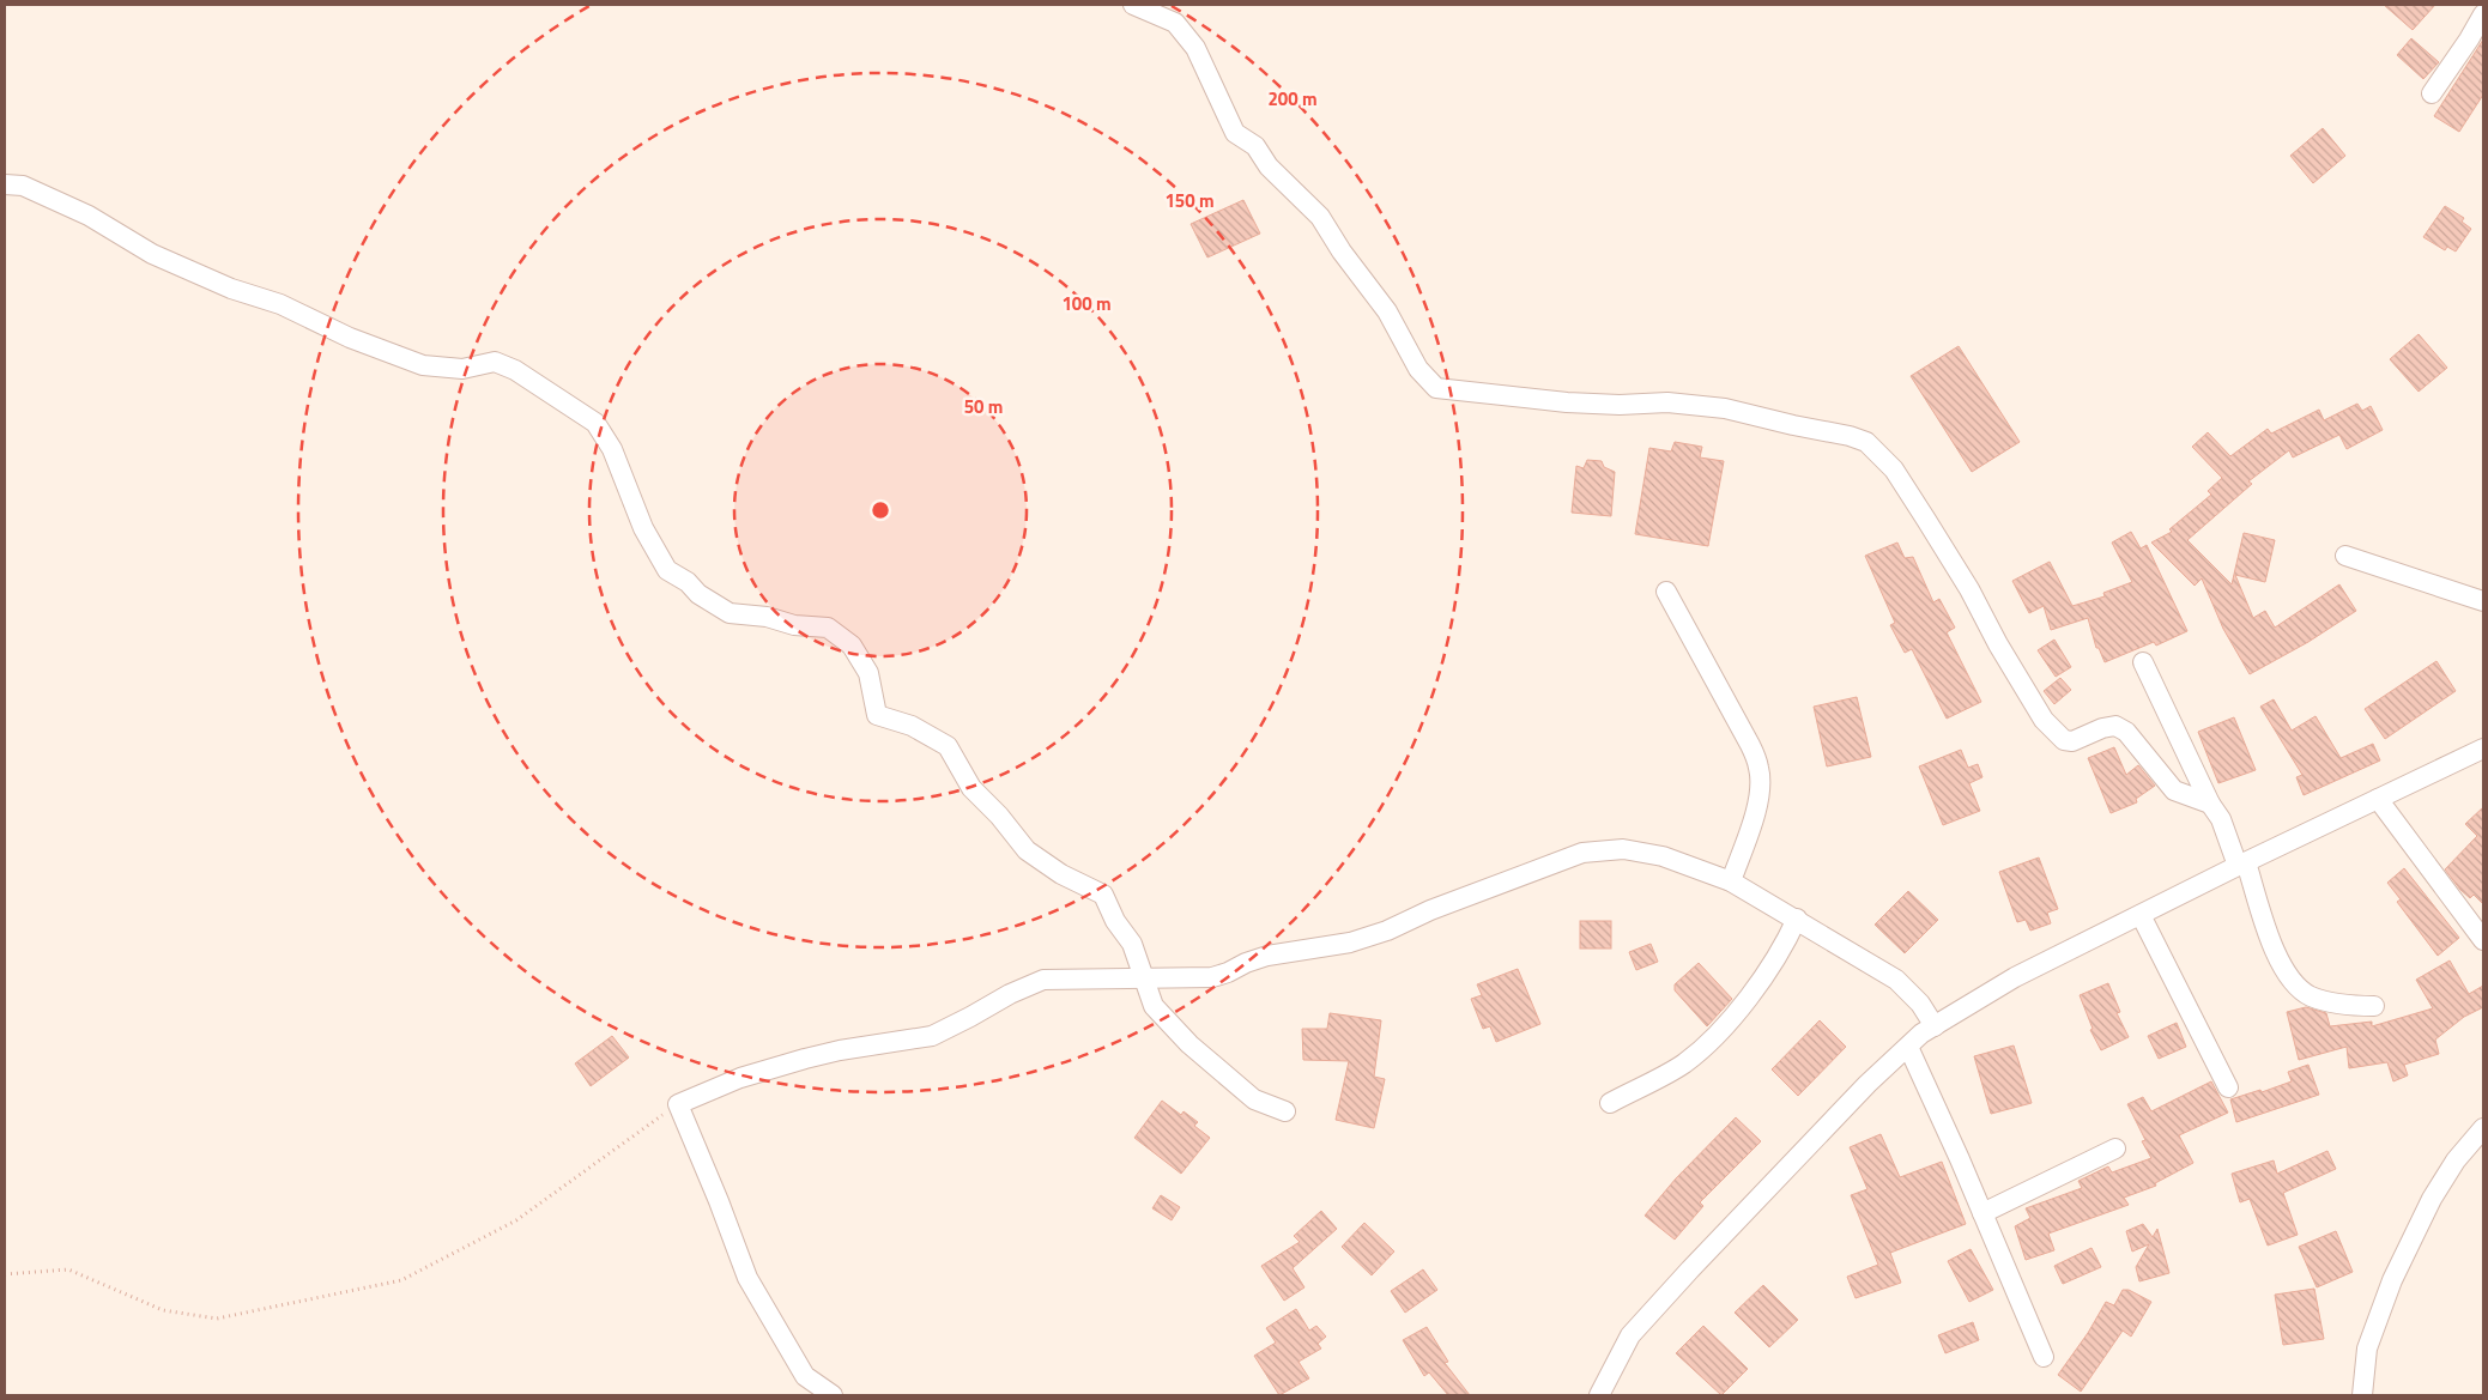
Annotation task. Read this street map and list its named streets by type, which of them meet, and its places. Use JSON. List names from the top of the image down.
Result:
{
  "rings": [
    "200 m",
    "150 m",
    "100 m",
    "50 m"
  ]
}
